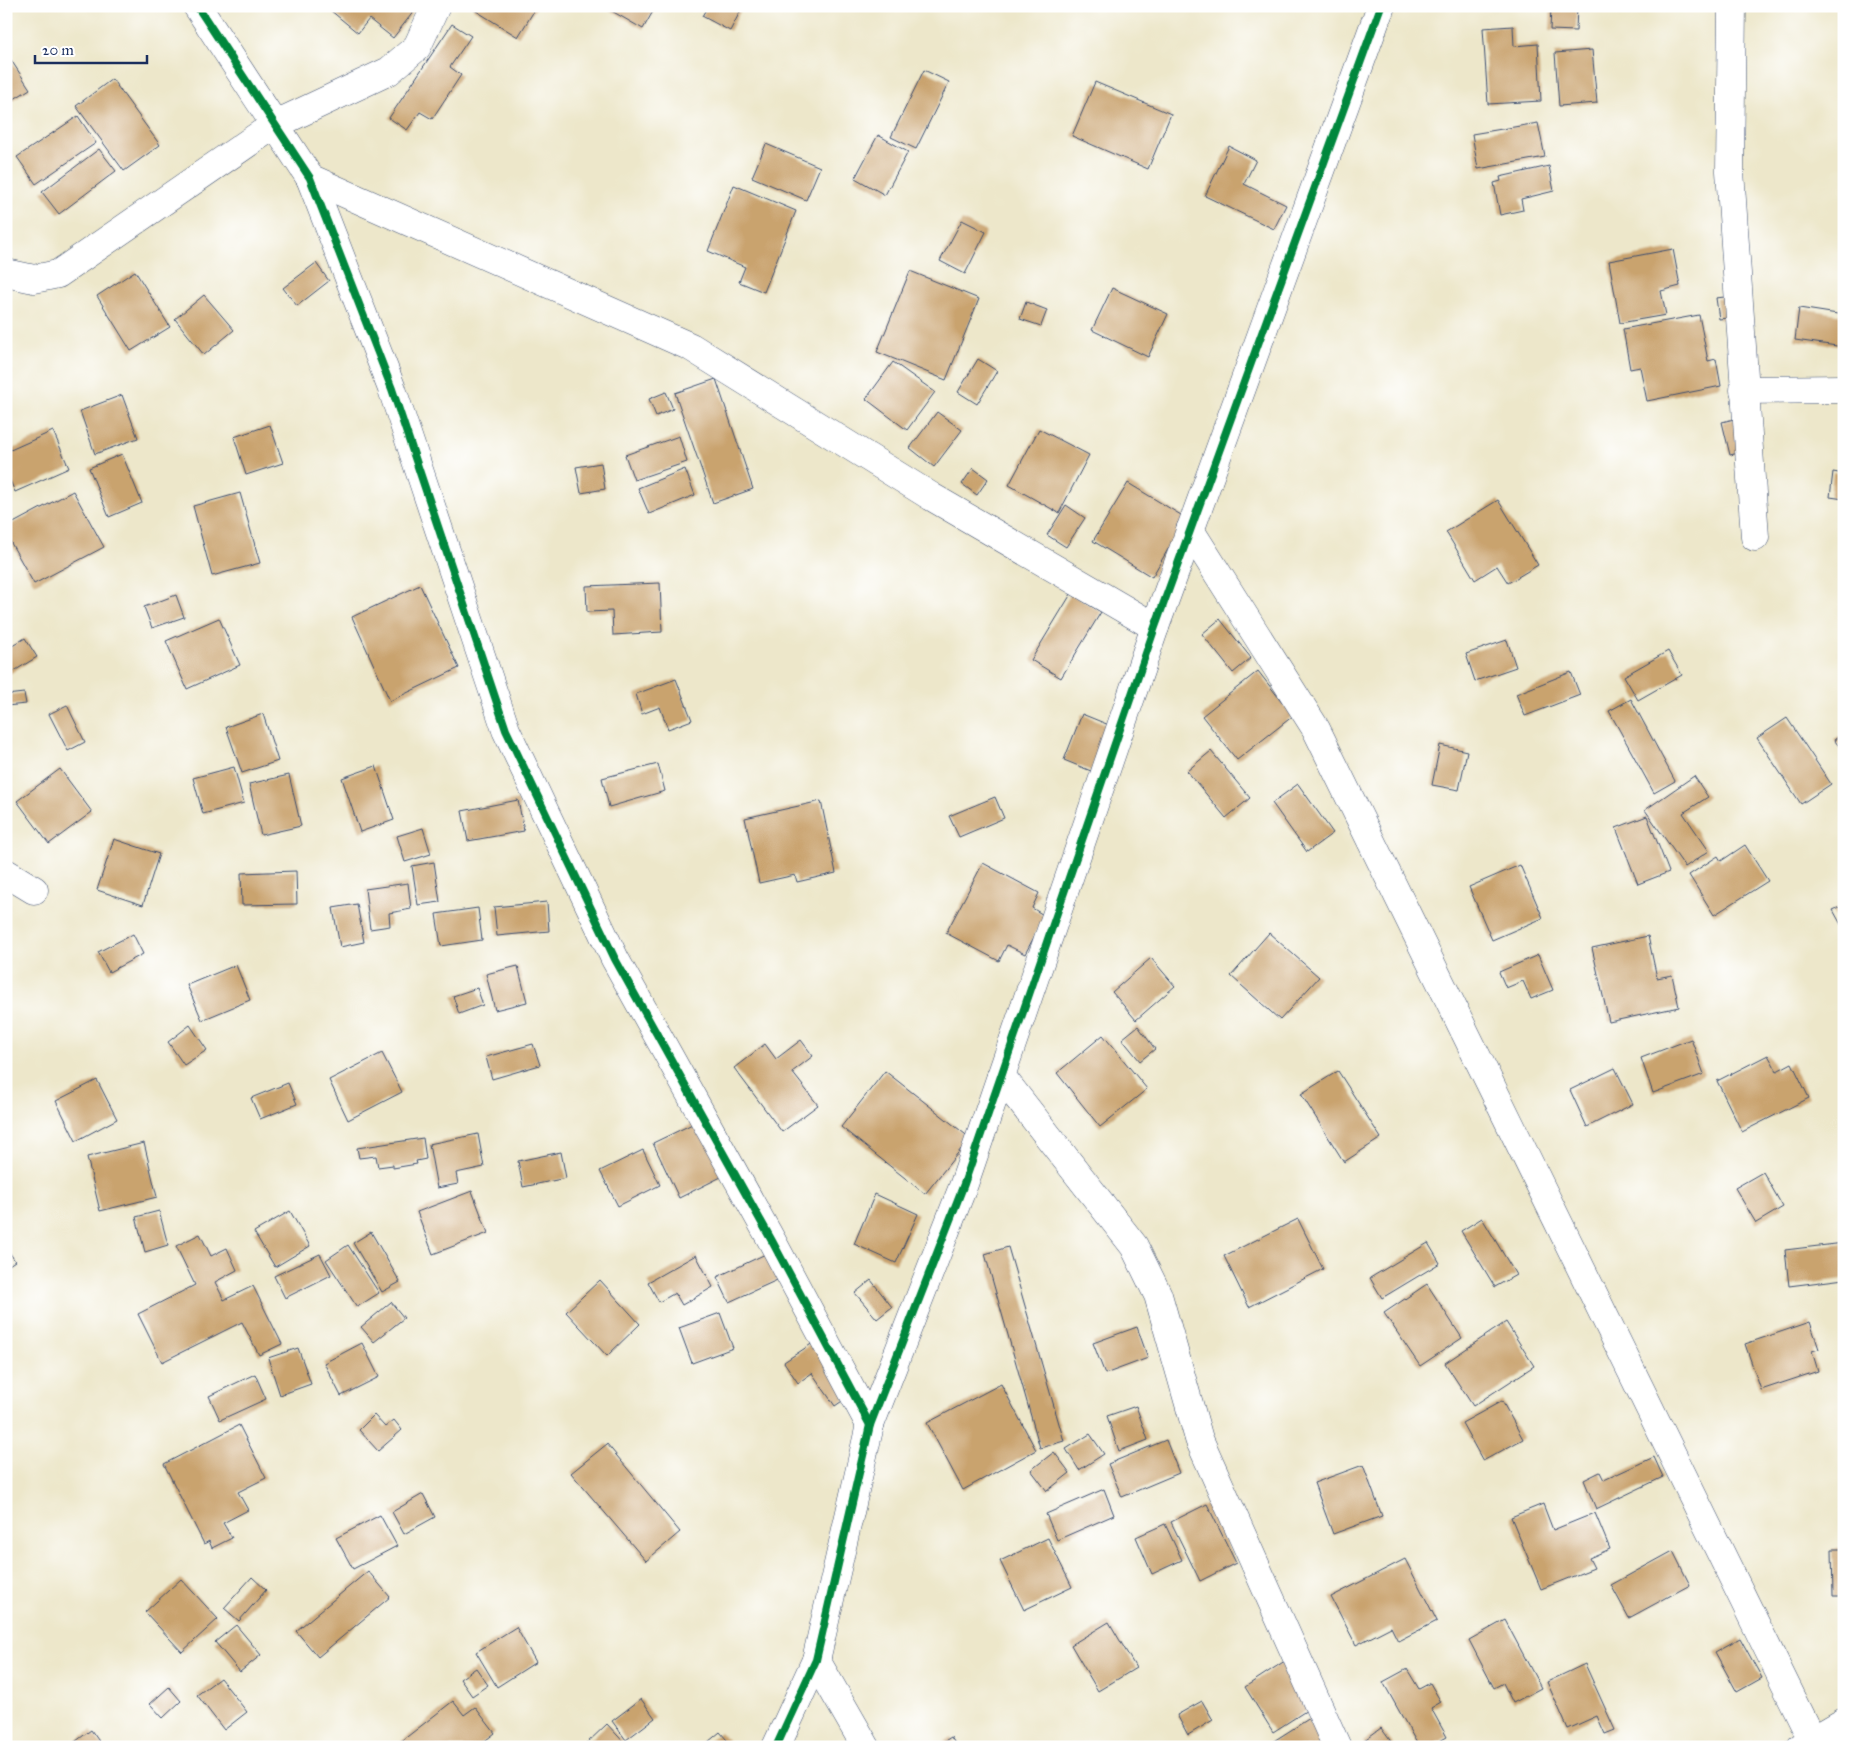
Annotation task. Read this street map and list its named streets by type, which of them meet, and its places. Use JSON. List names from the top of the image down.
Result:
{
  "scale_bar": "20 m"
}
